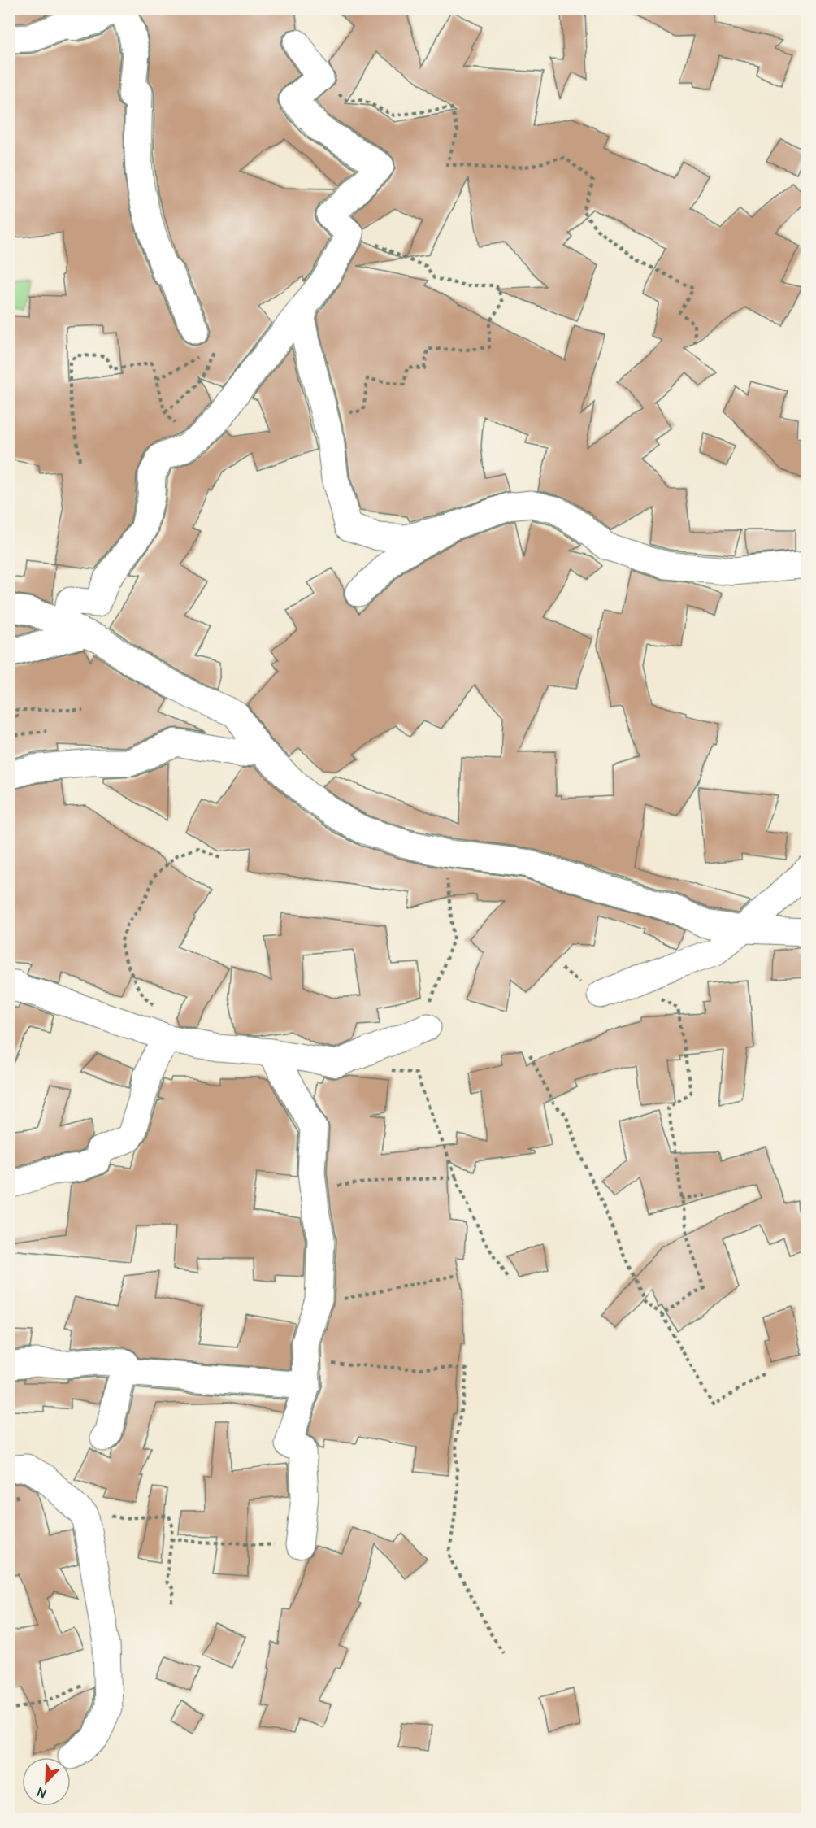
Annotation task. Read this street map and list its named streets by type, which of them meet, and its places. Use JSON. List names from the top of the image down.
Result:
{
  "north": "bottom left"
}
